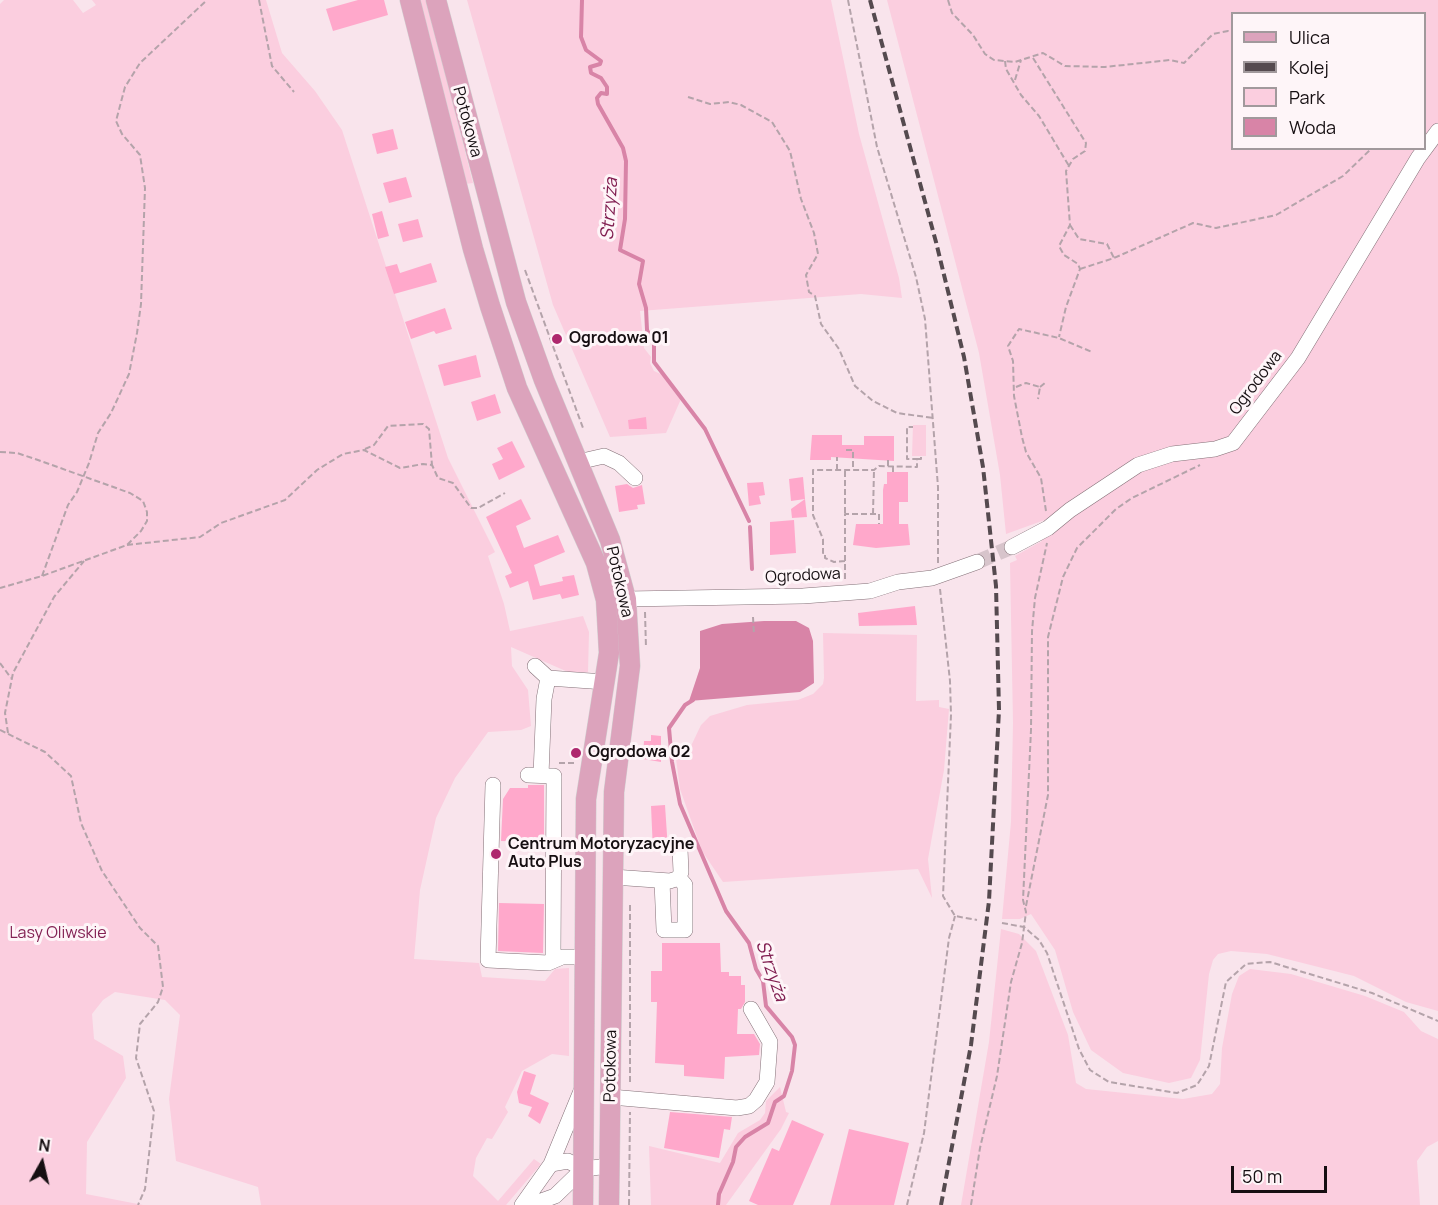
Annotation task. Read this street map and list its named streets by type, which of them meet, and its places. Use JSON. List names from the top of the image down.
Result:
{
  "streets": {
    "main road": ["Potokowa"],
    "street": ["Ogrodowa"]
  },
  "crossings": [
    ["Potokowa", "Ogrodowa"]
  ],
  "water": ["Strzyża"],
  "parks": ["Lasy Oliwskie"],
  "places": ["Ogrodowa 01", "Ogrodowa 02", "Centrum Motoryzacyjne Auto Plus"],
  "legend": [
    "Ulica",
    "Kolej",
    "Park",
    "Woda"
  ],
  "scale_bar": "50 m",
  "north": "top"
}
